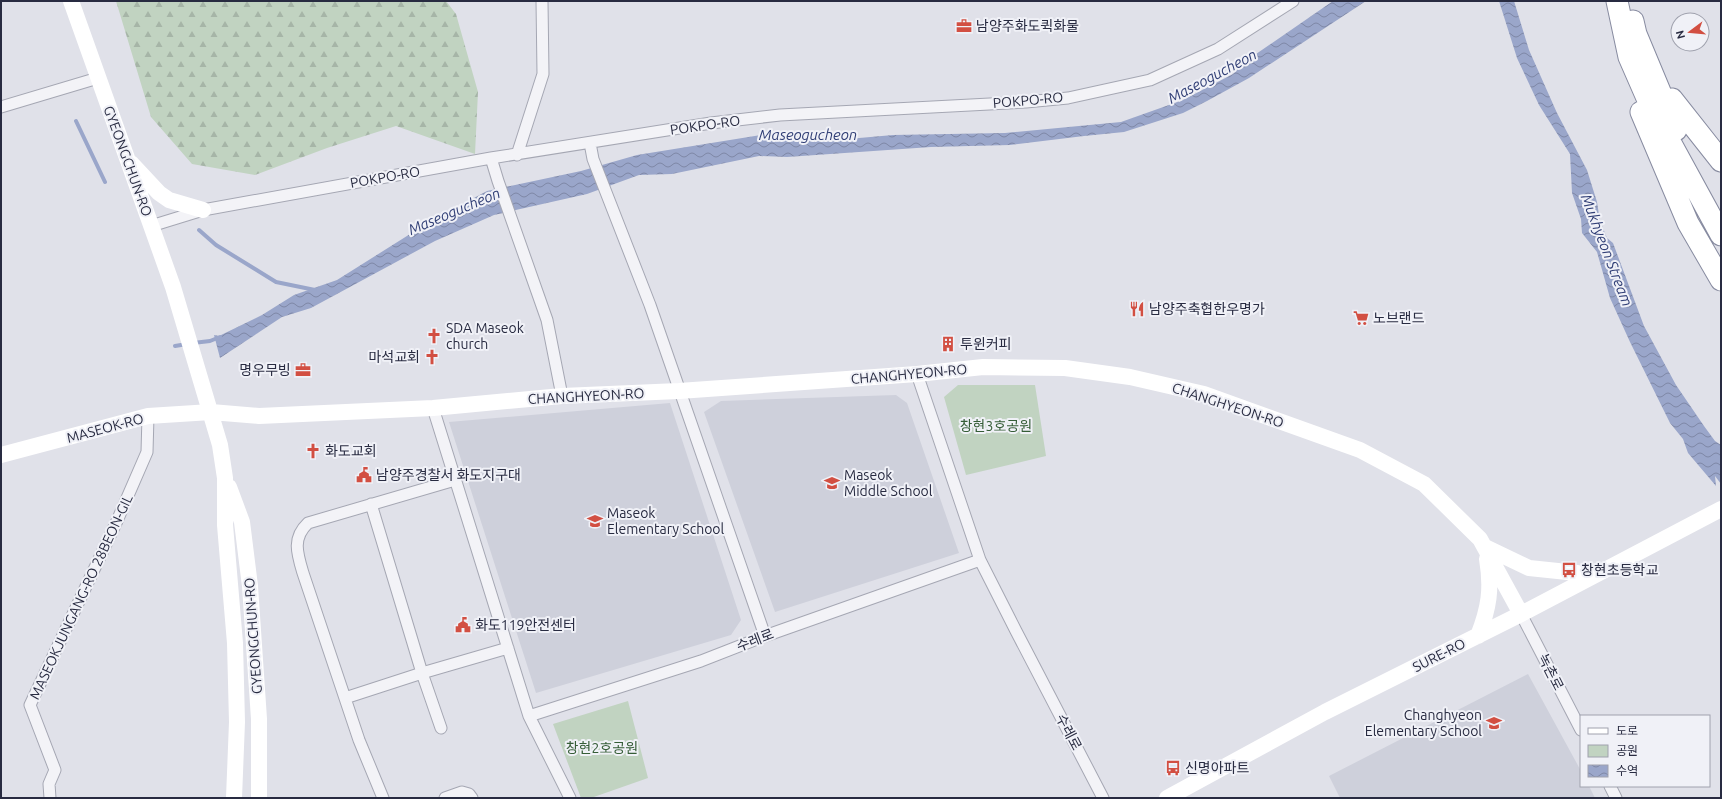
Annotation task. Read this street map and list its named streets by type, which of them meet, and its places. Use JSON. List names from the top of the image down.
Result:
{
  "streets": {
    "main road": [
      "GYEONGCHUN-RO",
      "CHANGHYEON-RO",
      "MASEOK-RO",
      "SURE-RO"
    ],
    "street": [
      "POKPO-RO",
      "MASEOKJUNGANG-RO 28BEON-GIL",
      "수레로",
      "녹촌로"
    ]
  },
  "crossings": [
    ["POKPO-RO", "GYEONGCHUN-RO"],
    ["GYEONGCHUN-RO", "CHANGHYEON-RO"],
    ["GYEONGCHUN-RO", "MASEOK-RO"],
    ["CHANGHYEON-RO", "MASEOK-RO"],
    ["CHANGHYEON-RO", "수레로"],
    ["CHANGHYEON-RO", "SURE-RO"],
    ["CHANGHYEON-RO", "녹촌로"],
    ["MASEOK-RO", "MASEOKJUNGANG-RO 28BEON-GIL"],
    ["SURE-RO", "녹촌로"]
  ],
  "water": ["Maseogucheon", "Mukhyeon Stream"],
  "parks": ["창현3호공원", "창현2호공원"],
  "places": {
    "office": ["남양주화도퀵화물", "명우무빙"],
    "restaurant": ["남양주축협한우명가"],
    "supermarket": ["노브랜드"],
    "church": ["SDA Maseok church", "마석교회", "화도교회"],
    "building": ["투윈커피"],
    "public building": ["남양주경찰서 화도지구대", "화도119안전센터"],
    "school or university": ["Maseok Middle School", "Maseok Elementary School", "Changhyeon Elementary School"],
    "bus stop": ["창현초등학교", "신명아파트"]
  },
  "legend": ["도로", "공원", "수역"],
  "north": "left"
}
